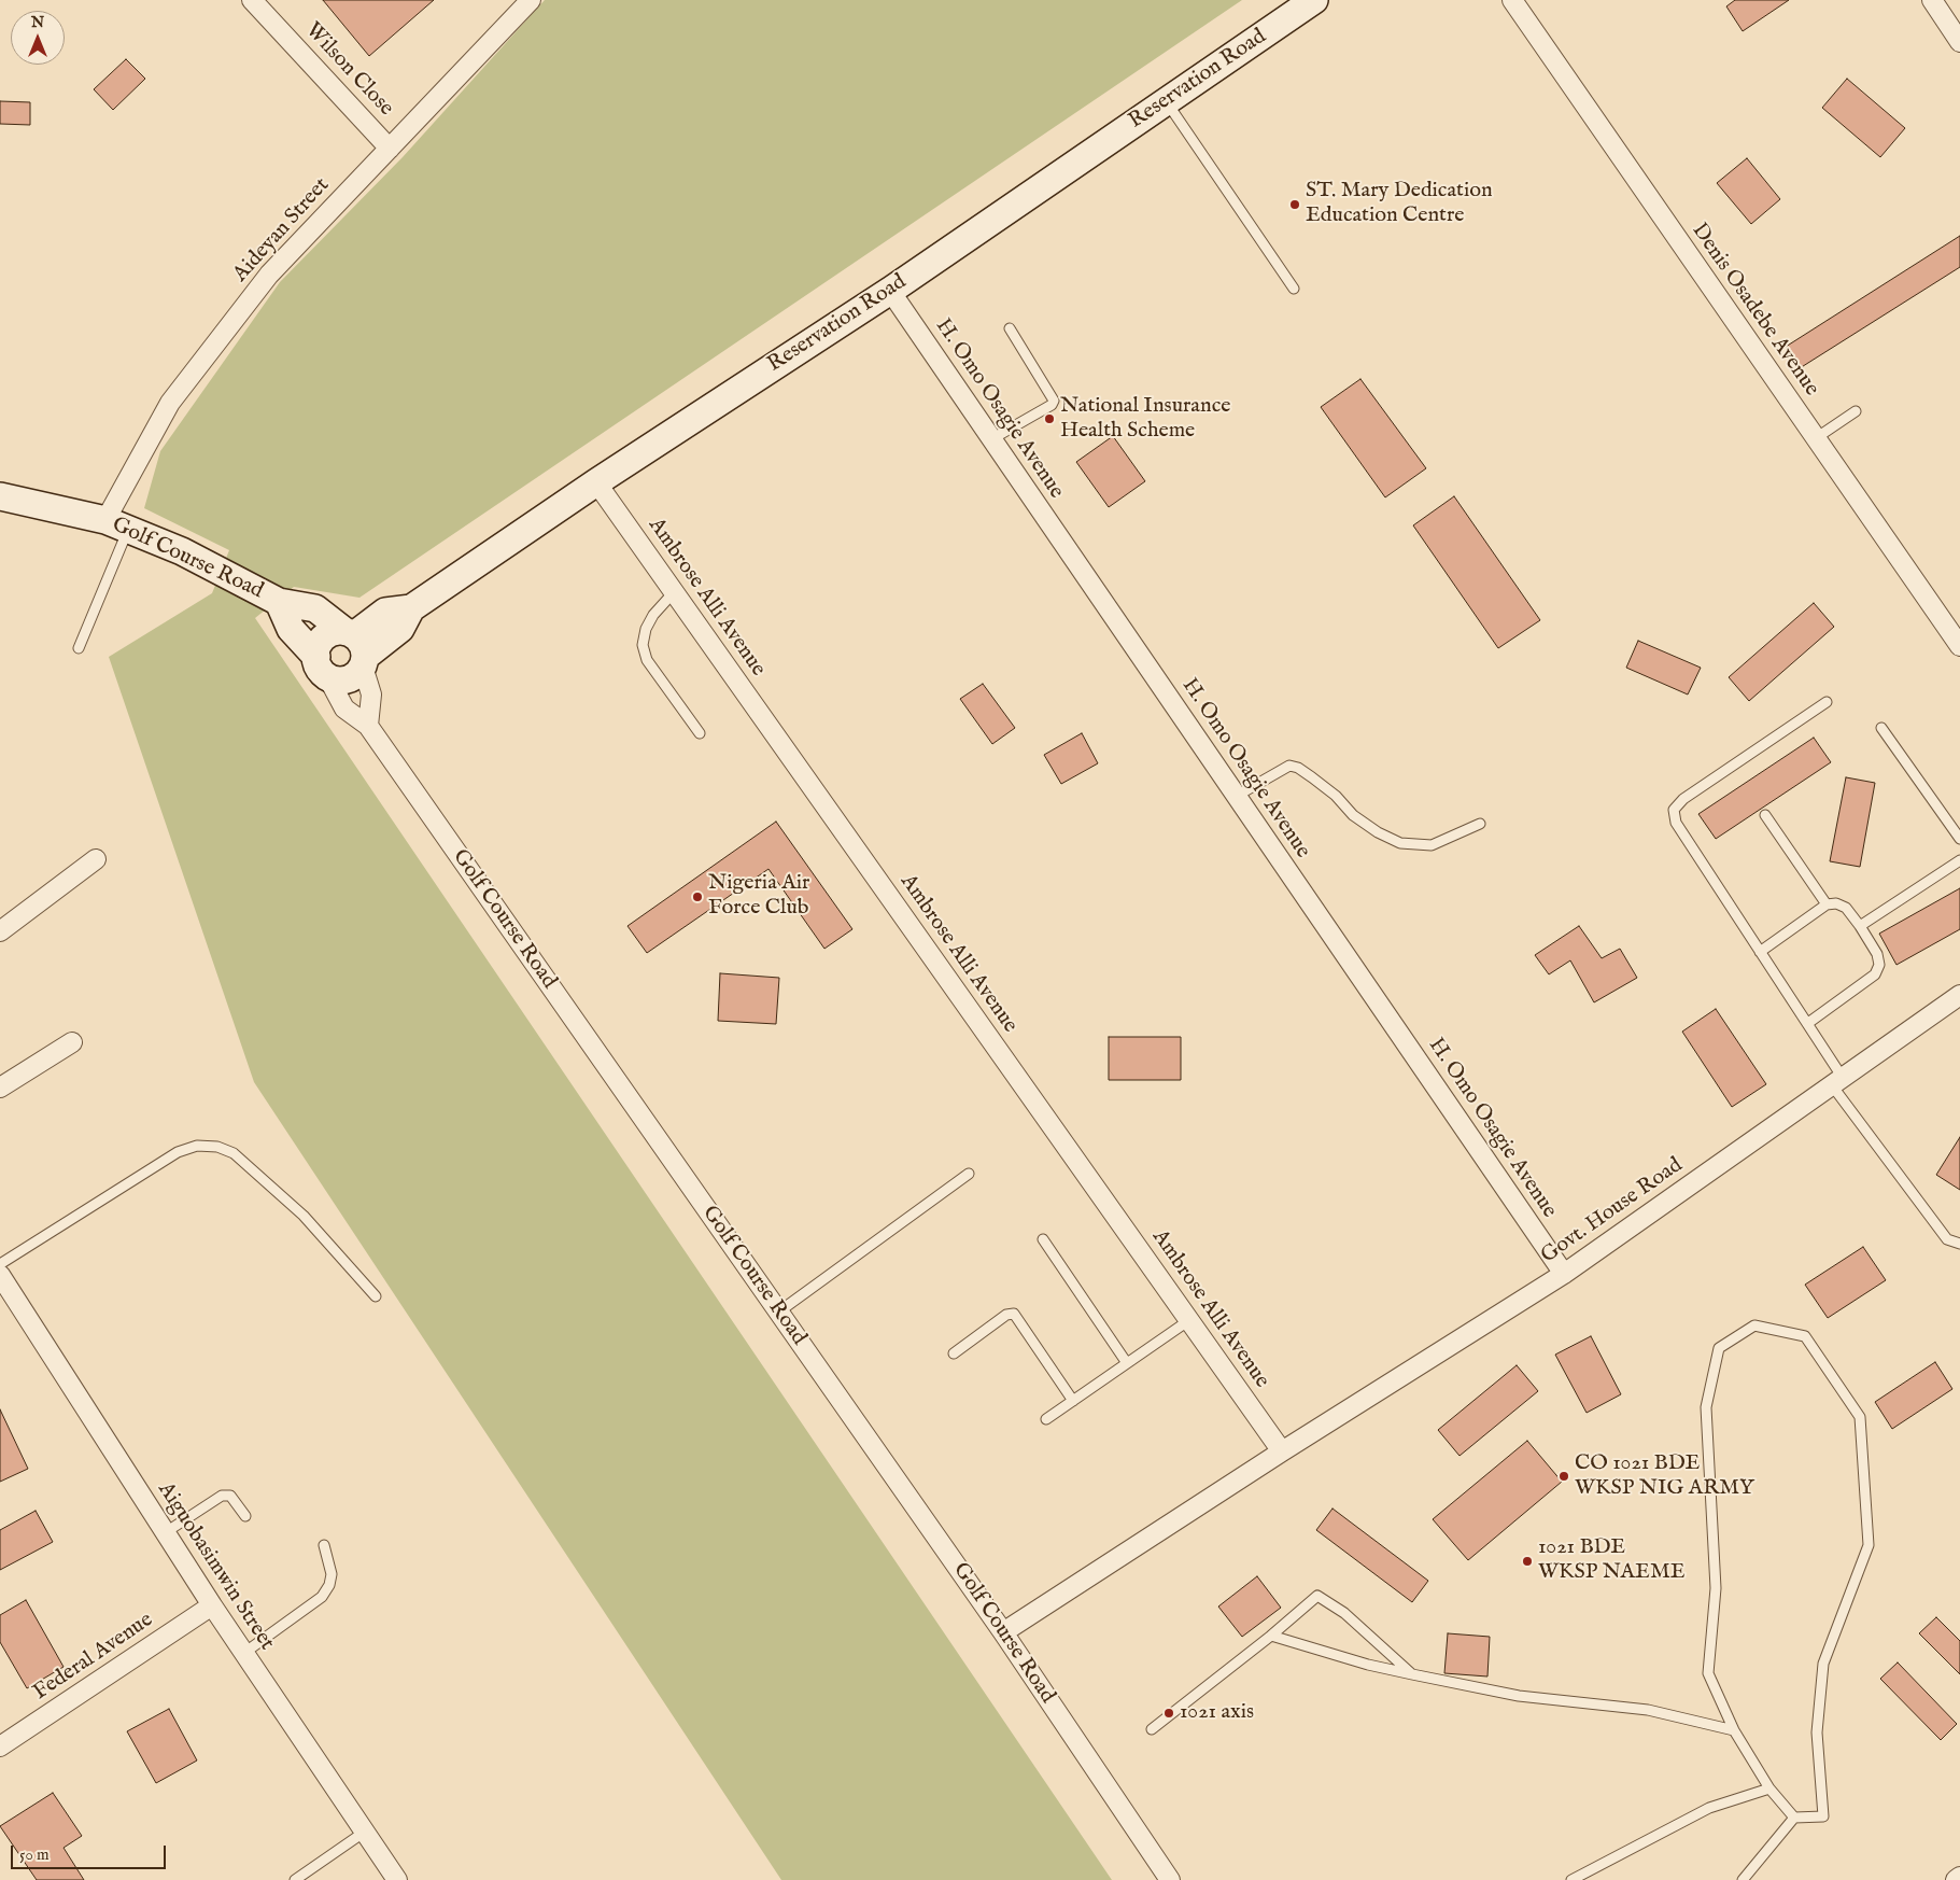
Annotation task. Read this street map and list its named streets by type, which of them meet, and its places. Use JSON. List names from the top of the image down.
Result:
{
  "streets": {
    "street": [
      "Wilson Close",
      "Reservation Road",
      "Aideyan Street",
      "Denis Osadebe Avenue",
      "H. Omo Osagie Avenue",
      "Golf Course Road",
      "Ambrose Alli Avenue",
      "Govt. House Road",
      "Aiguobasimwin Street",
      "Federal Avenue"
    ]
  },
  "crossings": [
    ["Wilson Close", "Aideyan Street"],
    ["Reservation Road", "H. Omo Osagie Avenue"],
    ["Reservation Road", "Golf Course Road"],
    ["Reservation Road", "Ambrose Alli Avenue"],
    ["Aideyan Street", "Golf Course Road"],
    ["H. Omo Osagie Avenue", "Govt. House Road"],
    ["Golf Course Road", "Govt. House Road"],
    ["Ambrose Alli Avenue", "Govt. House Road"],
    ["Aiguobasimwin Street", "Federal Avenue"]
  ],
  "places": [
    "ST. Mary Dedication Education Centre",
    "National Insurance Health Scheme",
    "Nigeria Air Force Club",
    "CO 1021 BDE WKSP NIG ARMY",
    "1021 BDE WKSP NAEME",
    "1021 axis"
  ],
  "scale_bar": "50 m",
  "north": "top"
}
